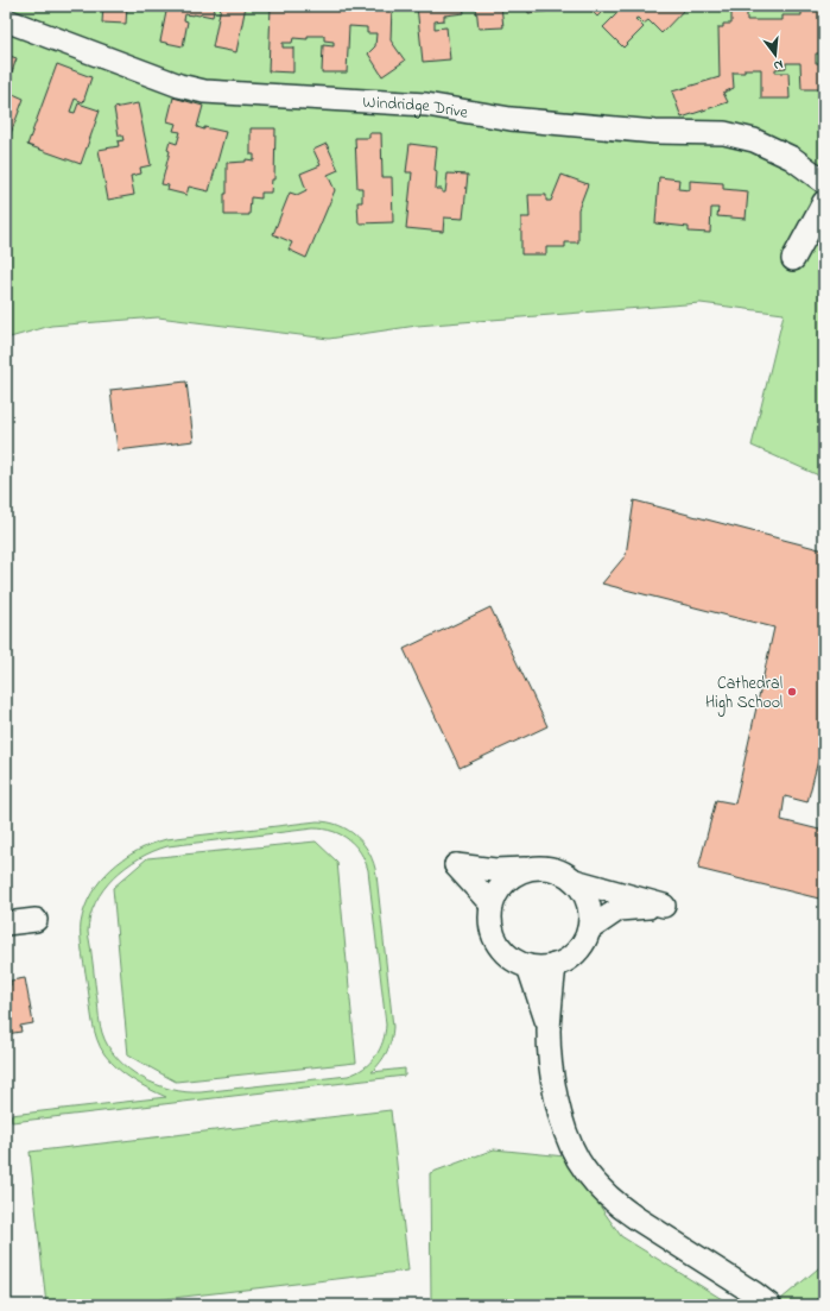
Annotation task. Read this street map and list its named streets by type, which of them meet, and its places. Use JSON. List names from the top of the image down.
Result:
{
  "streets": {
    "street": ["Windridge Drive"]
  },
  "places": ["Cathedral High School"],
  "north": "bottom"
}
